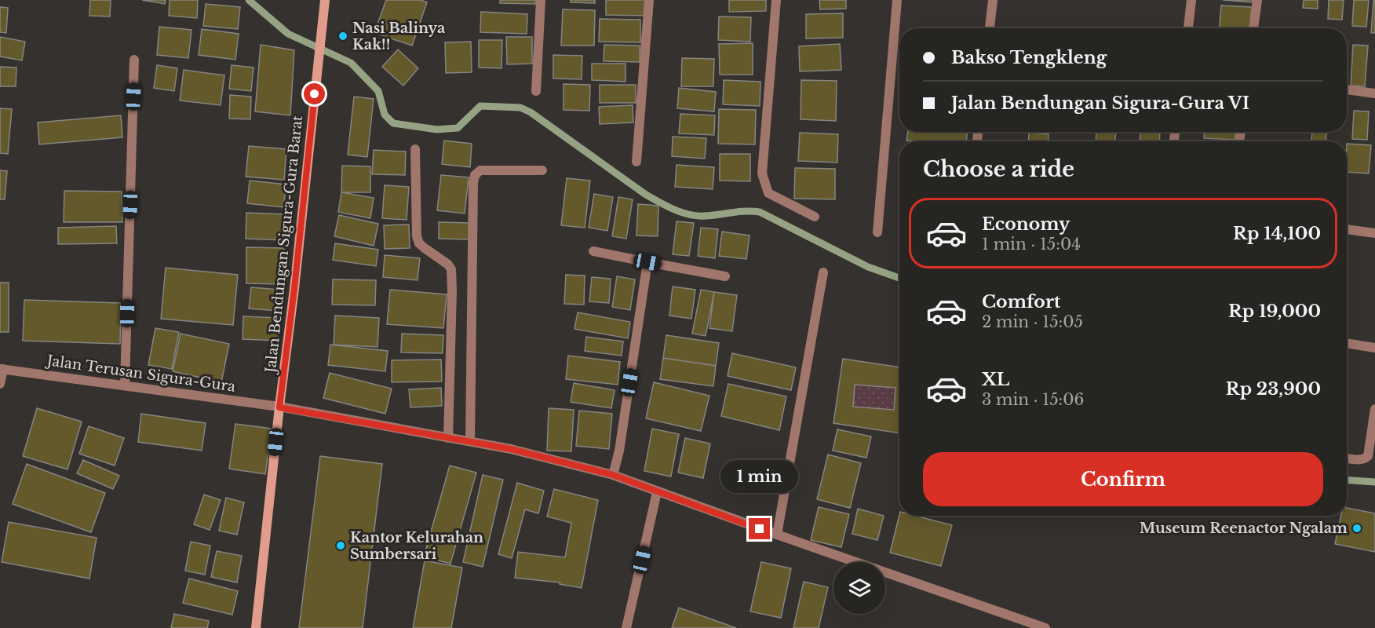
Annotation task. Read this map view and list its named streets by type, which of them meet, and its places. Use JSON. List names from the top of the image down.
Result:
{
  "streets": {
    "main road": ["Jalan Bendungan Sigura-Gura Barat"],
    "street": ["Jalan Terusan Sigura-Gura"]
  },
  "crossings": [
    ["Jalan Bendungan Sigura-Gura Barat", "Jalan Terusan Sigura-Gura"]
  ],
  "places": ["Nasi Balinya Kak!!", "Museum Reenactor Ngalam", "Kantor Kelurahan Sumbersari"],
  "page": {
    "banner": ["Bakso Tengkleng", "Jalan Bendungan Sigura-Gura VI"],
    "heading": "Choose a ride",
    "list": [
      {
        "name": "Economy",
        "note": "1 min · 15:04",
        "value": "Rp 14,100"
      },
      {
        "name": "Comfort",
        "note": "2 min · 15:05",
        "value": "Rp 19,000"
      },
      {
        "name": "XL",
        "note": "3 min · 15:06",
        "value": "Rp 23,900"
      }
    ],
    "buttons": "Confirm",
    "bubble": "1 min"
  }
}
